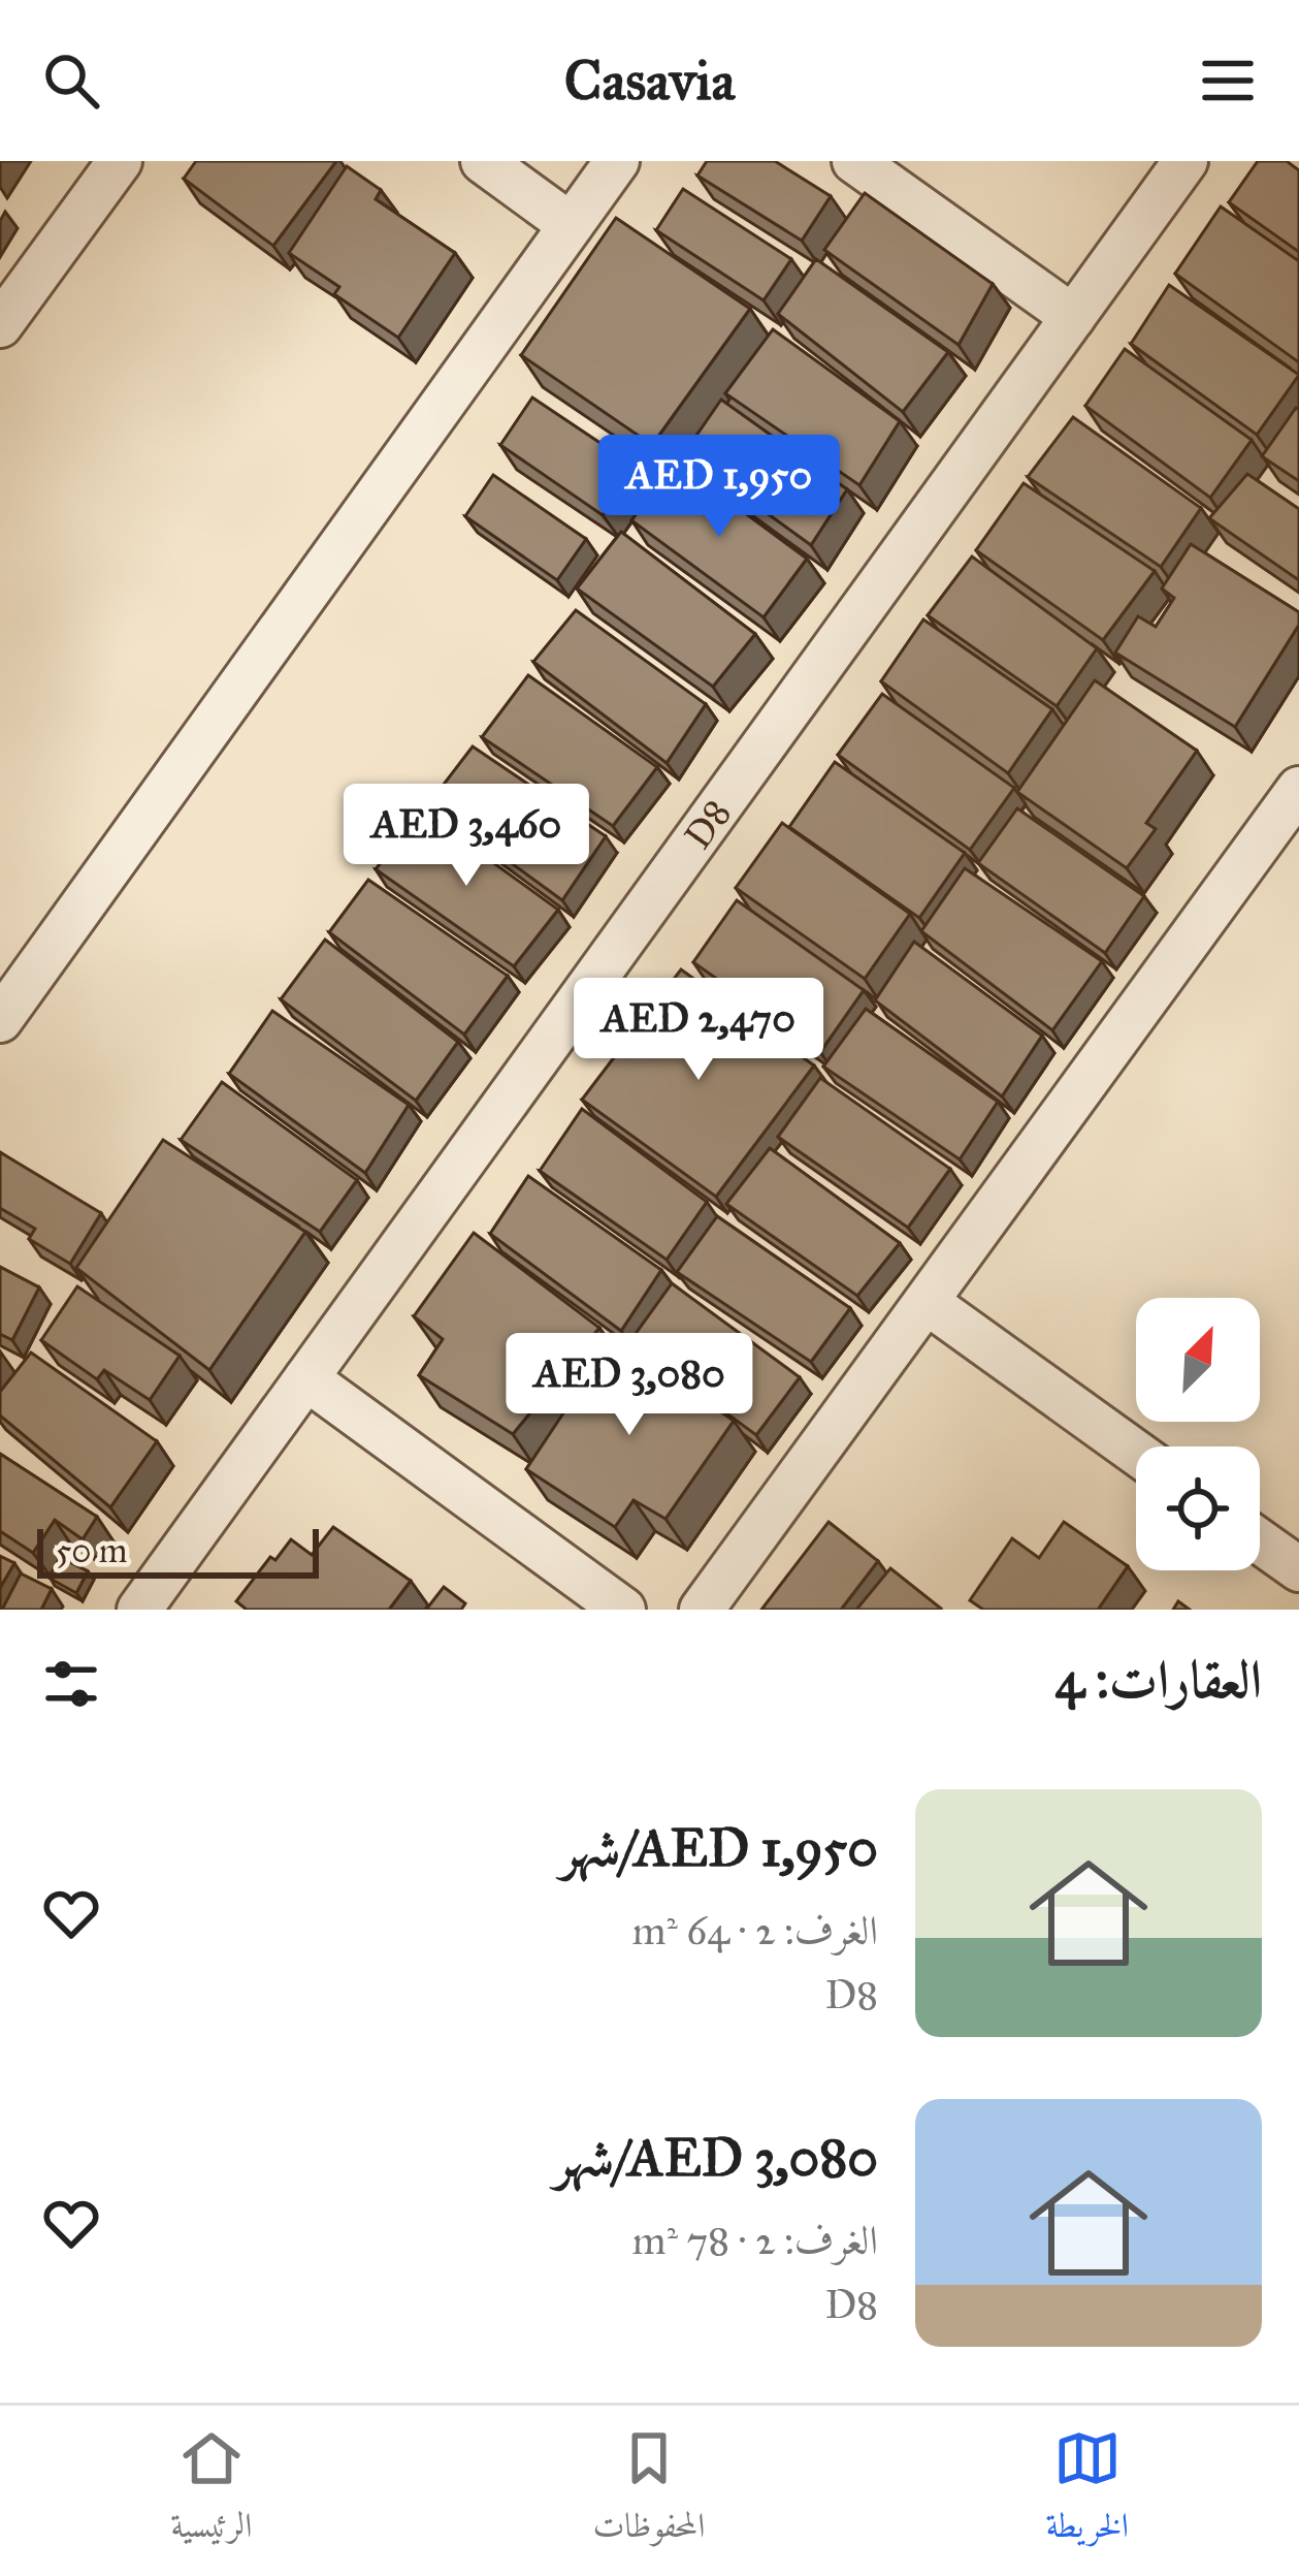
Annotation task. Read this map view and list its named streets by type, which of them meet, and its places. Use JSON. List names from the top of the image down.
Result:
{
  "streets": {
    "street": ["D8"]
  },
  "scale_bar": "50 m",
  "north": "top right",
  "page": {
    "header": "Casavia",
    "price": [
      "AED 1,950",
      "AED 3,460",
      "AED 2,470",
      "AED 3,080"
    ],
    "scale": "50 m",
    "heading": "العقارات: 4",
    "list": [
      {
        "name": "AED 1,950/شهر",
        "note": "الغرف: 2 · 64 m² · D8"
      },
      {
        "name": "AED 3,080/شهر",
        "note": "الغرف: 2 · 78 m² · D8"
      }
    ],
    "tabs": ["الخريطة", "المحفوظات", "الرئيسية"]
  }
}
